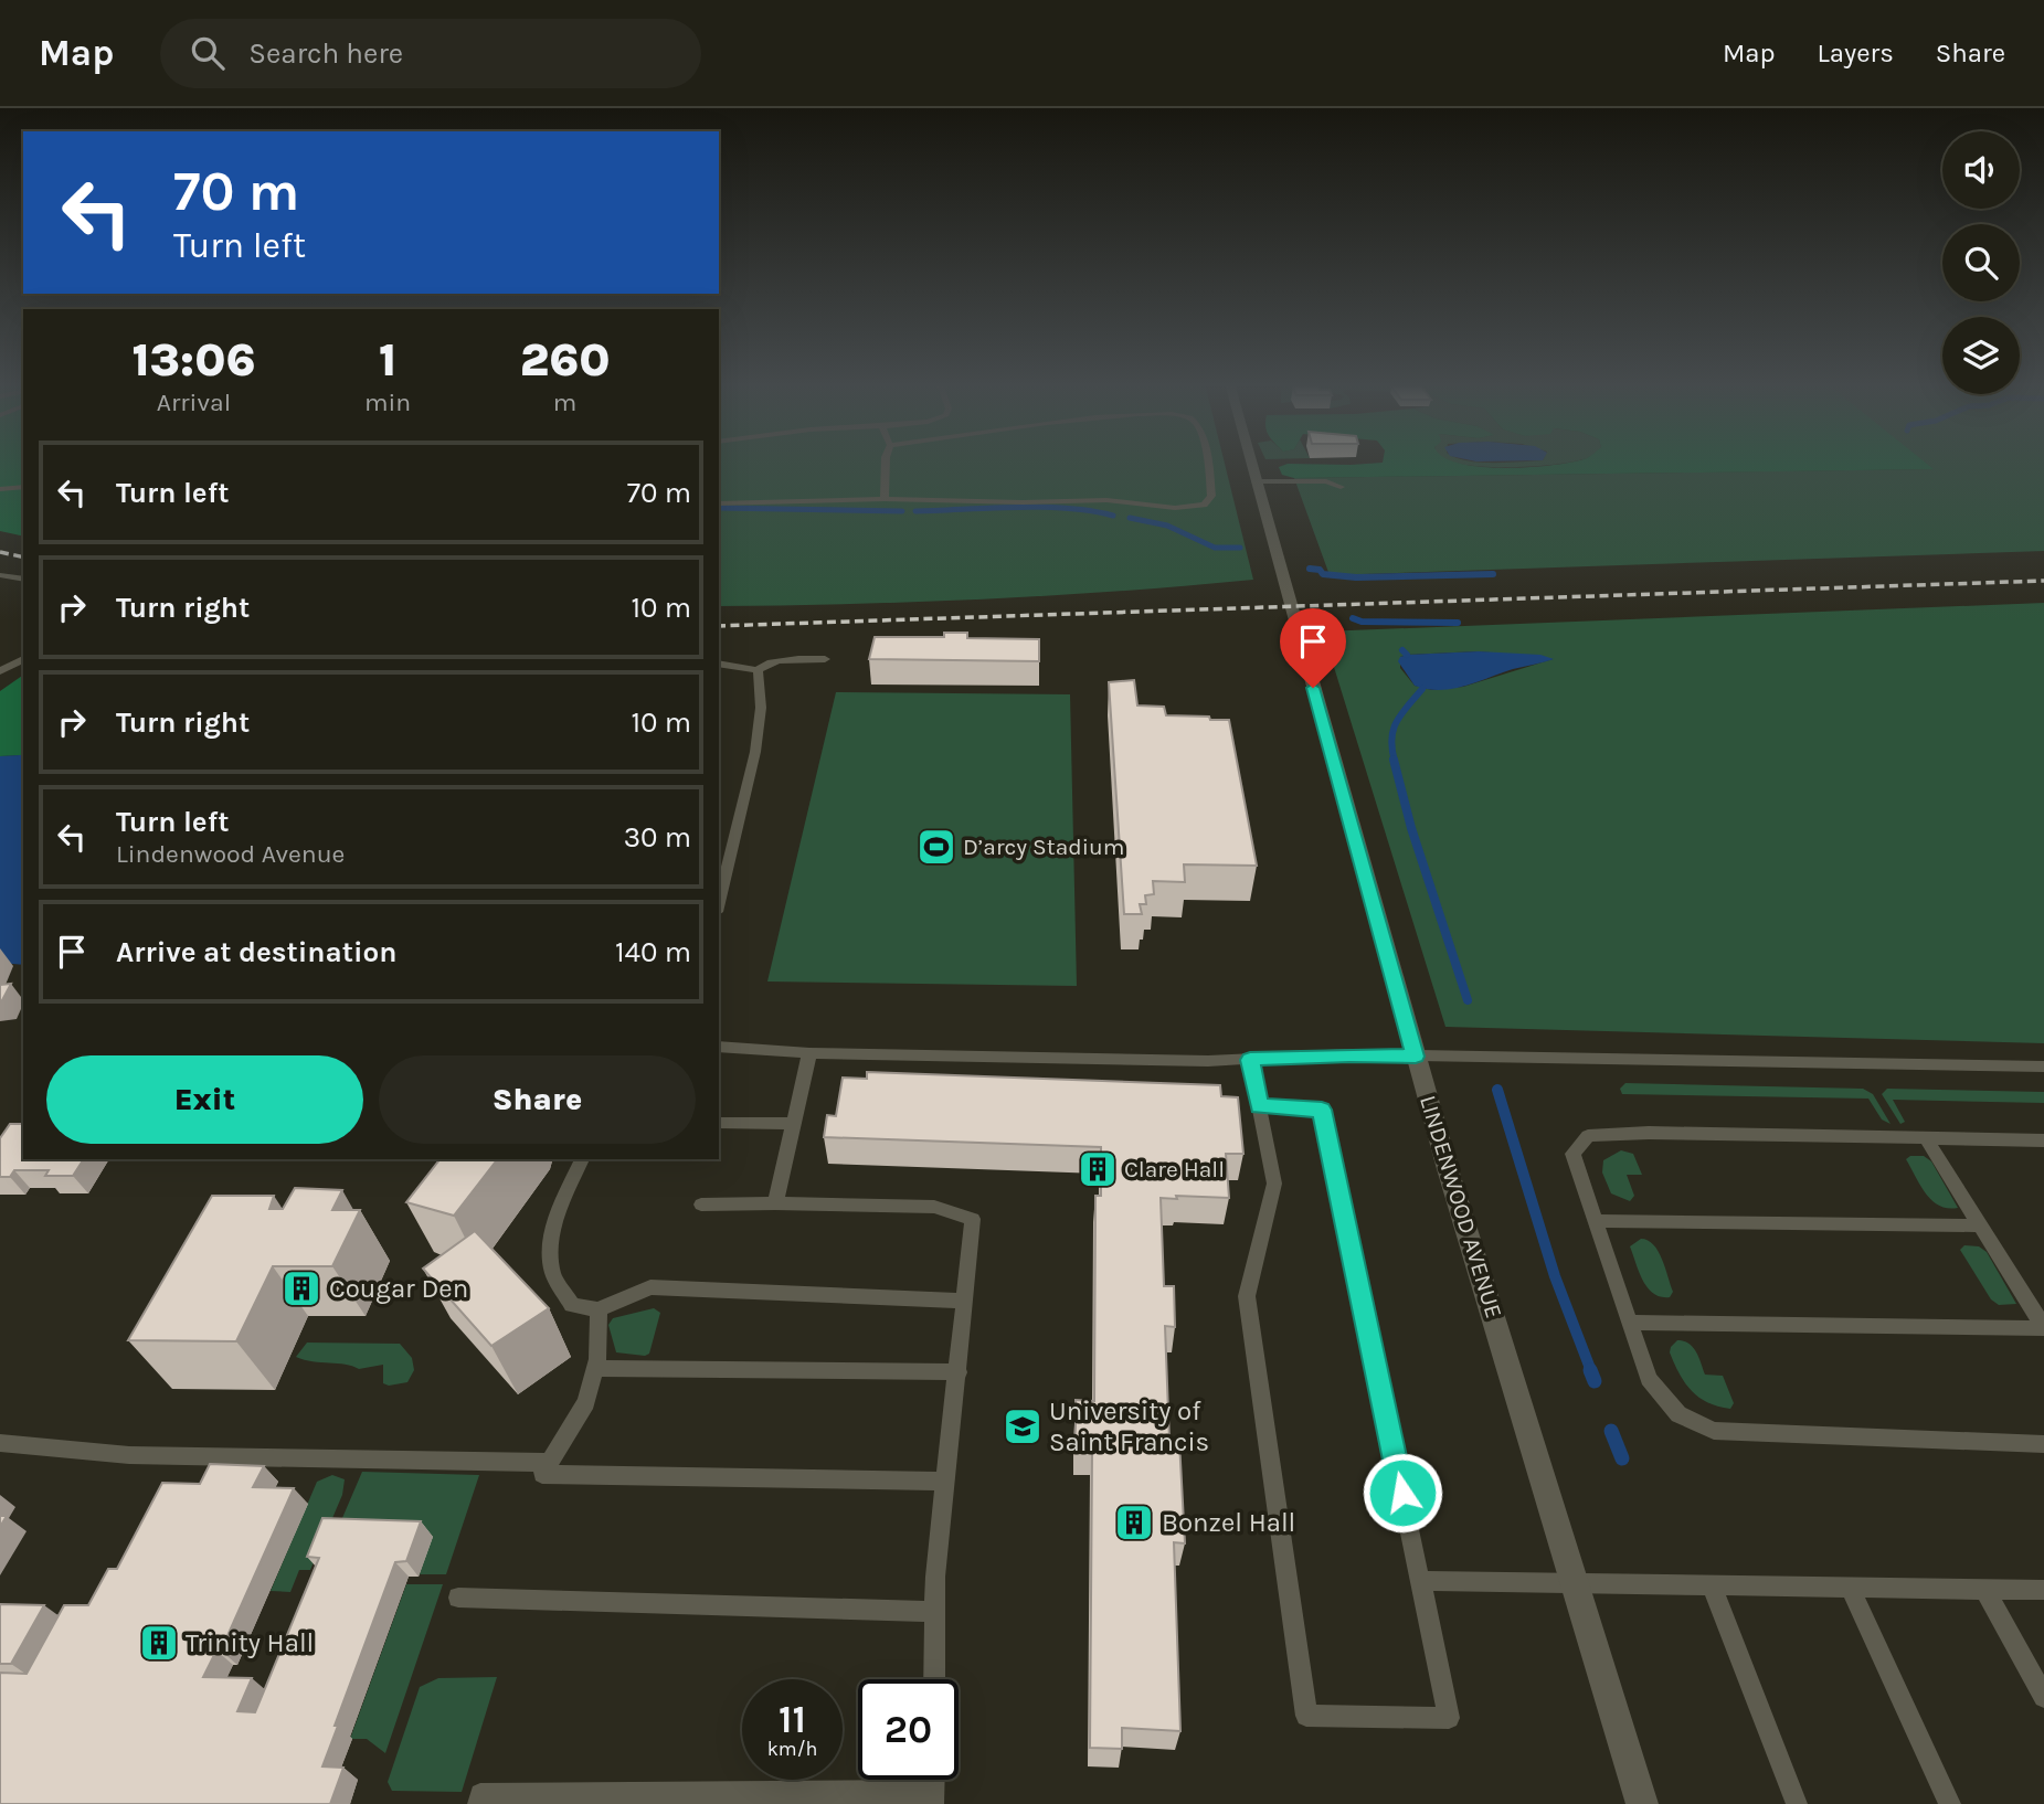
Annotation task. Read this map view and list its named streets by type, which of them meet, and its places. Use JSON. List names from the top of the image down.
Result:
{
  "streets": {
    "street": ["LINDENWOOD AVENUE"]
  },
  "places": {
    "sports": ["D’arcy Stadium"],
    "building": [
      "Clare Hall",
      "Cougar Den",
      "Bonzel Hall",
      "Trinity Hall"
    ],
    "school or university": ["University of Saint Francis"]
  },
  "page": {
    "header": "Map",
    "search": "Search here",
    "nav": ["Map", "Layers", "Share"],
    "turn": ["70 m", "Turn left"],
    "eta": [
      "13:06",
      "Arrival",
      "1",
      "min",
      "260",
      "m"
    ],
    "list": [
      {
        "name": "Turn left",
        "value": "70 m"
      },
      {
        "name": "Turn right",
        "value": "10 m"
      },
      {
        "name": "Turn right",
        "value": "10 m"
      },
      {
        "name": "Turn left",
        "note": "Lindenwood Avenue",
        "value": "30 m"
      },
      {
        "name": "Arrive at destination",
        "value": "140 m"
      }
    ],
    "buttons": ["Exit", "Share"],
    "speed": "11 km/h",
    "limit": "20"
  }
}
